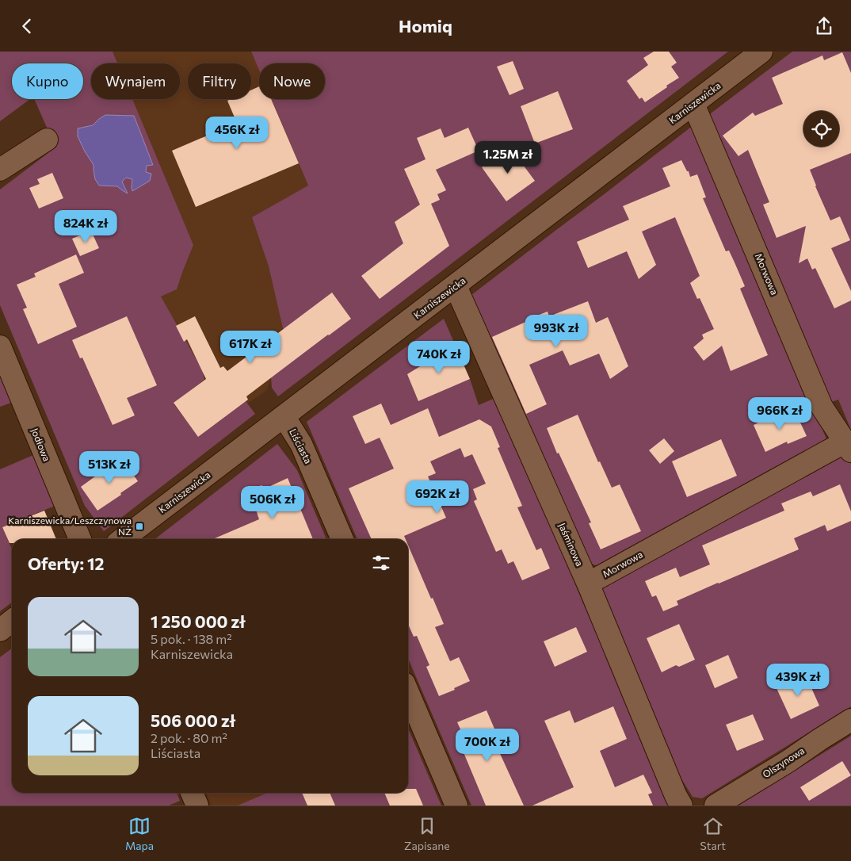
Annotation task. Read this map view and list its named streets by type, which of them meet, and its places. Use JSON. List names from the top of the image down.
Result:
{
  "streets": {
    "street": [
      "Karniszewicka",
      "Morwowa",
      "Jodłowa",
      "Liściasta",
      "Jaśminowa",
      "Olszynowa"
    ]
  },
  "crossings": [
    ["Karniszewicka", "Morwowa"],
    ["Karniszewicka", "Liściasta"],
    ["Karniszewicka", "Jaśminowa"],
    ["Morwowa", "Jaśminowa"]
  ],
  "places": {
    "transit": ["Karniszewicka/Leszczynowa NŻ"]
  },
  "page": {
    "header": "Homiq",
    "chip": [
      "Kupno",
      "Wynajem",
      "Filtry",
      "Nowe"
    ],
    "price": [
      "456K zł",
      "1.25M zł",
      "824K zł",
      "993K zł",
      "617K zł",
      "740K zł",
      "966K zł",
      "513K zł",
      "692K zł",
      "506K zł",
      "439K zł",
      "700K zł"
    ],
    "heading": "Oferty: 12",
    "list": [
      {
        "name": "1 250 000 zł",
        "note": "5 pok. · 138 m² · Karniszewicka"
      },
      {
        "name": "506 000 zł",
        "note": "2 pok. · 80 m² · Liściasta"
      }
    ],
    "tabs": ["Mapa", "Zapisane", "Start"]
  }
}
